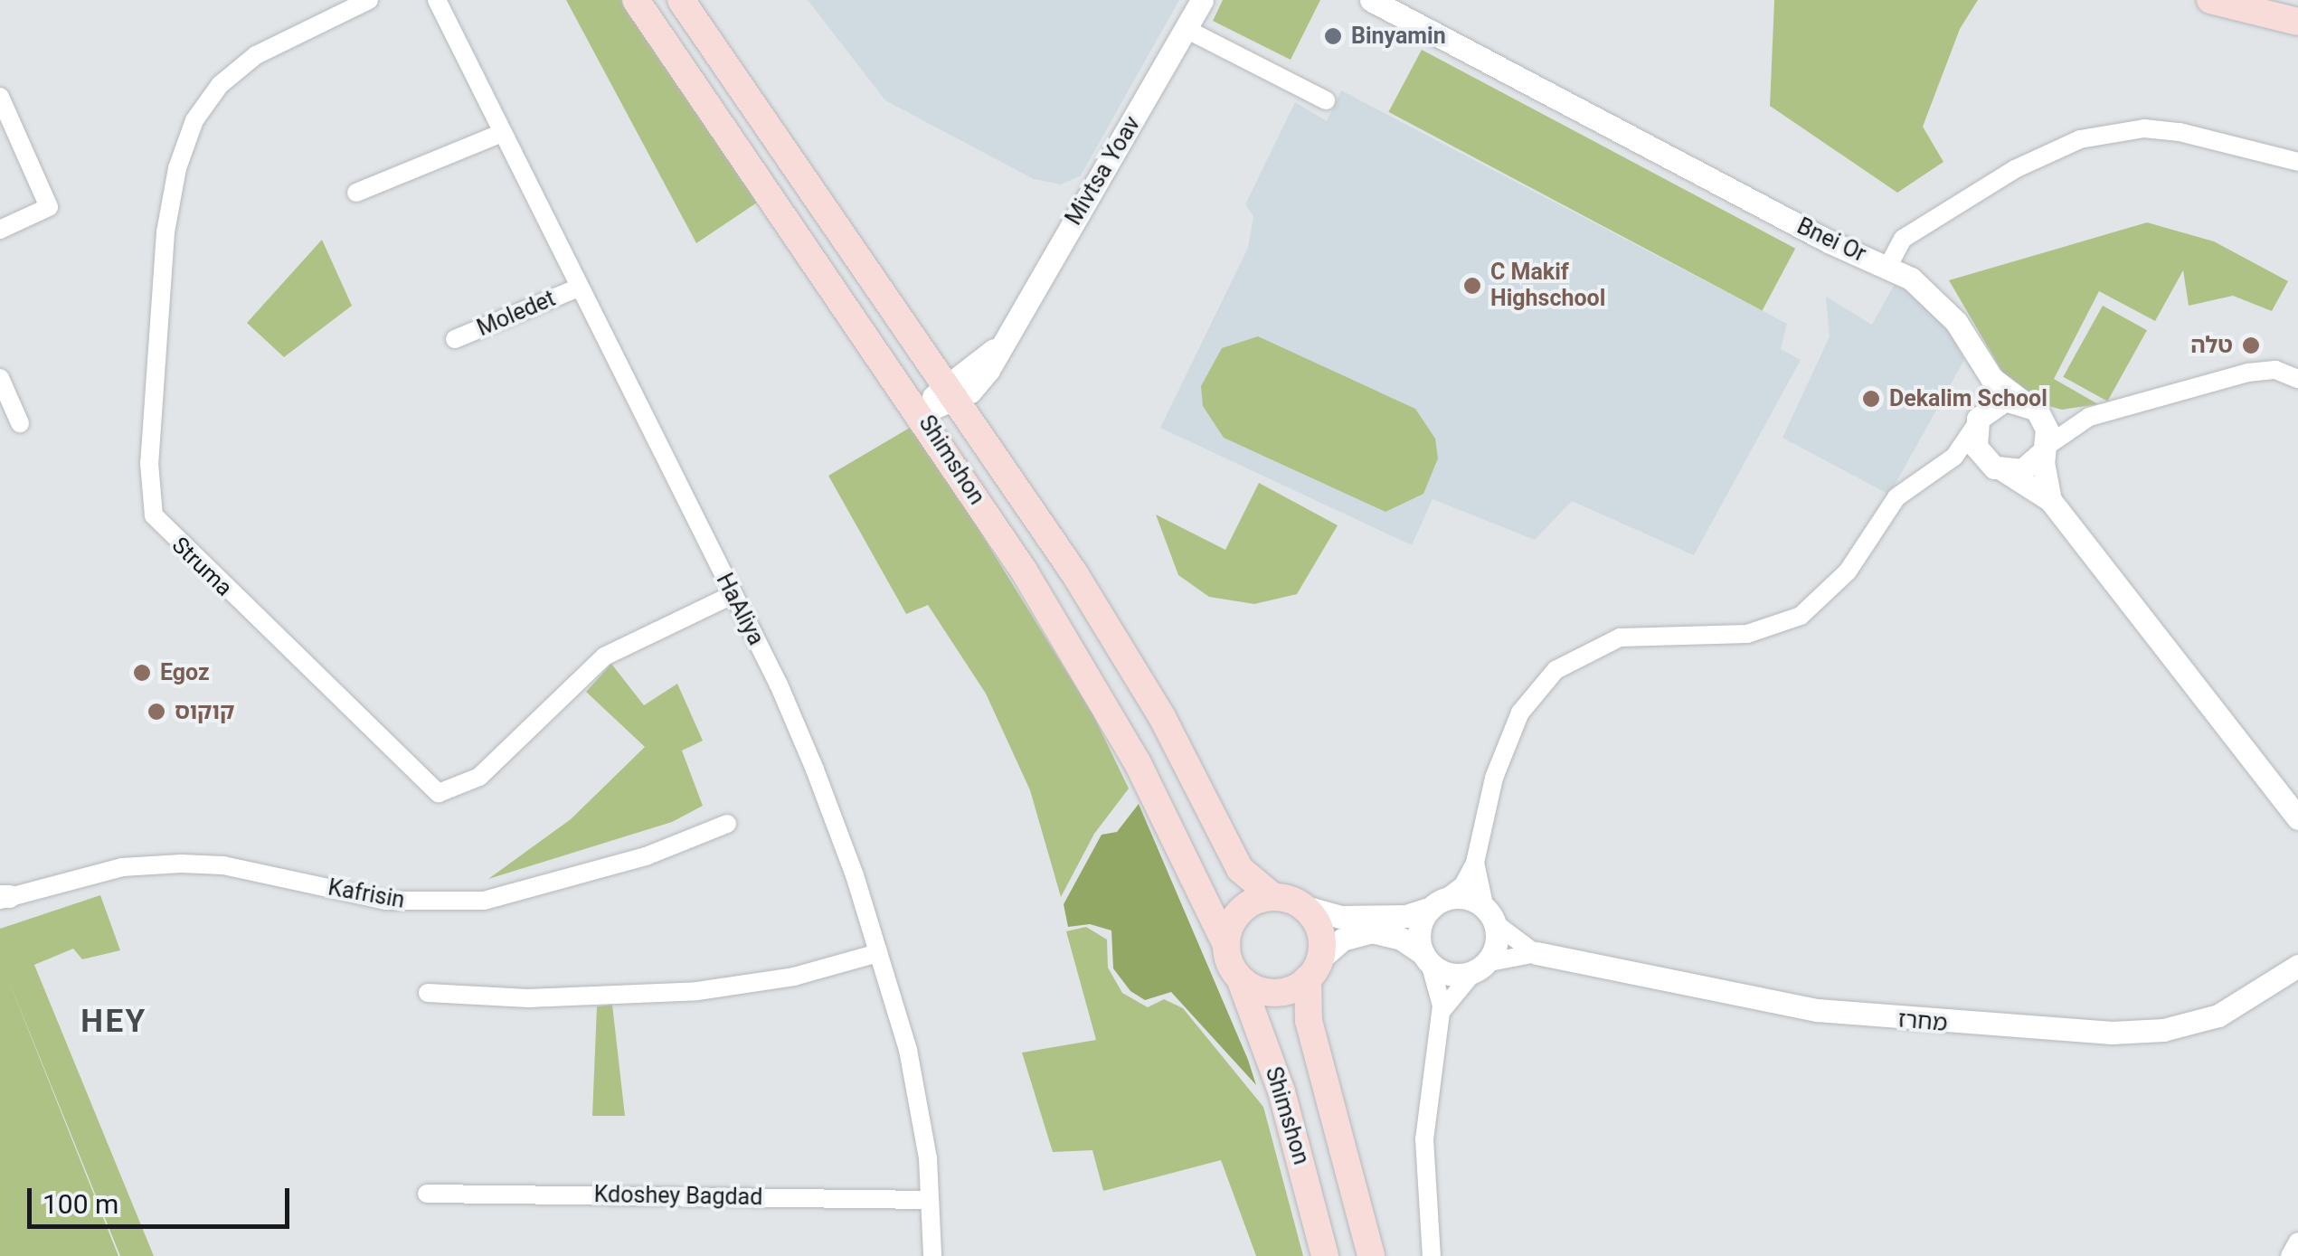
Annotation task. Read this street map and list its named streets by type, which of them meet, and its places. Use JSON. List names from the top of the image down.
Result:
{
  "streets": {
    "main road": ["Shimshon"],
    "street": [
      "Mivtsa Yoav",
      "Bnei Or",
      "Moledet",
      "Struma",
      "HaAliya",
      "Kafrisin",
      "מחרז",
      "Kdoshey Bagdad"
    ]
  },
  "crossings": [
    ["Mivtsa Yoav", "Shimshon"],
    ["Moledet", "HaAliya"],
    ["Struma", "HaAliya"],
    ["HaAliya", "Kdoshey Bagdad"]
  ],
  "districts": ["HEY"],
  "places": [
    "Binyamin",
    "C Makif Highschool",
    "טלה",
    "Dekalim School",
    "Egoz",
    "קוקוס"
  ],
  "scale_bar": "100 m"
}
